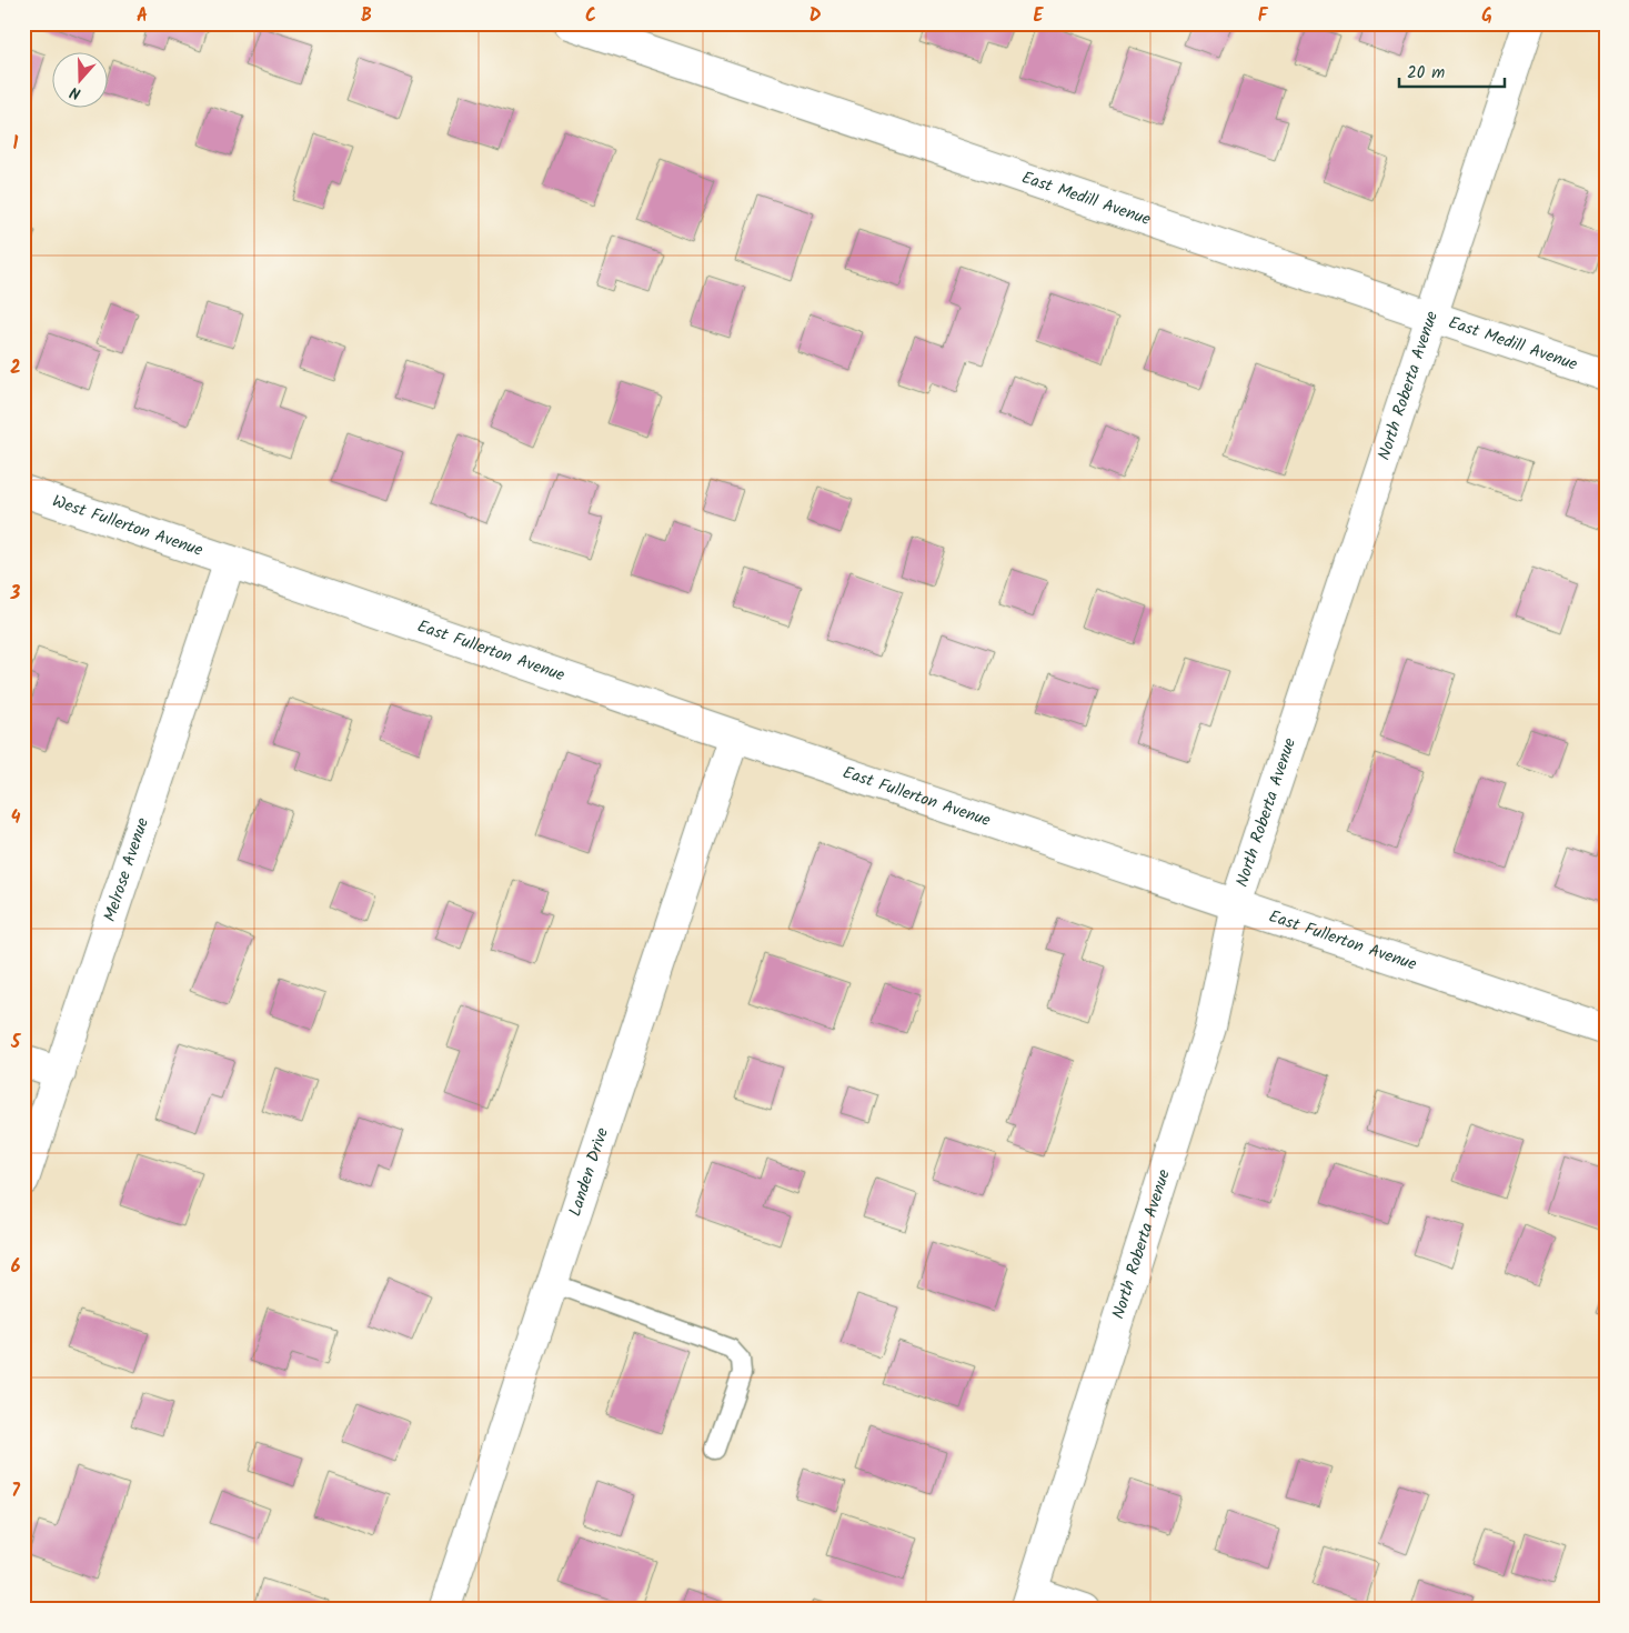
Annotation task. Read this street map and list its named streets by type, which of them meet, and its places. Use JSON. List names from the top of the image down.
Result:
{
  "streets": {
    "street": [
      "East Medill Avenue",
      "North Roberta Avenue",
      "West Fullerton Avenue",
      "East Fullerton Avenue",
      "Melrose Avenue",
      "Landen Drive"
    ]
  },
  "crossings": [
    ["East Medill Avenue", "North Roberta Avenue"],
    ["North Roberta Avenue", "East Fullerton Avenue"],
    ["West Fullerton Avenue", "East Fullerton Avenue"],
    ["West Fullerton Avenue", "Melrose Avenue"],
    ["East Fullerton Avenue", "Melrose Avenue"],
    ["East Fullerton Avenue", "Landen Drive"]
  ],
  "scale_bar": "20 m",
  "north": "bottom",
  "grid": {
    "columns": [
      "A",
      "B",
      "C",
      "D",
      "E",
      "F",
      "G"
    ],
    "rows": [
      "1",
      "2",
      "3",
      "4",
      "5",
      "6",
      "7"
    ]
  }
}
